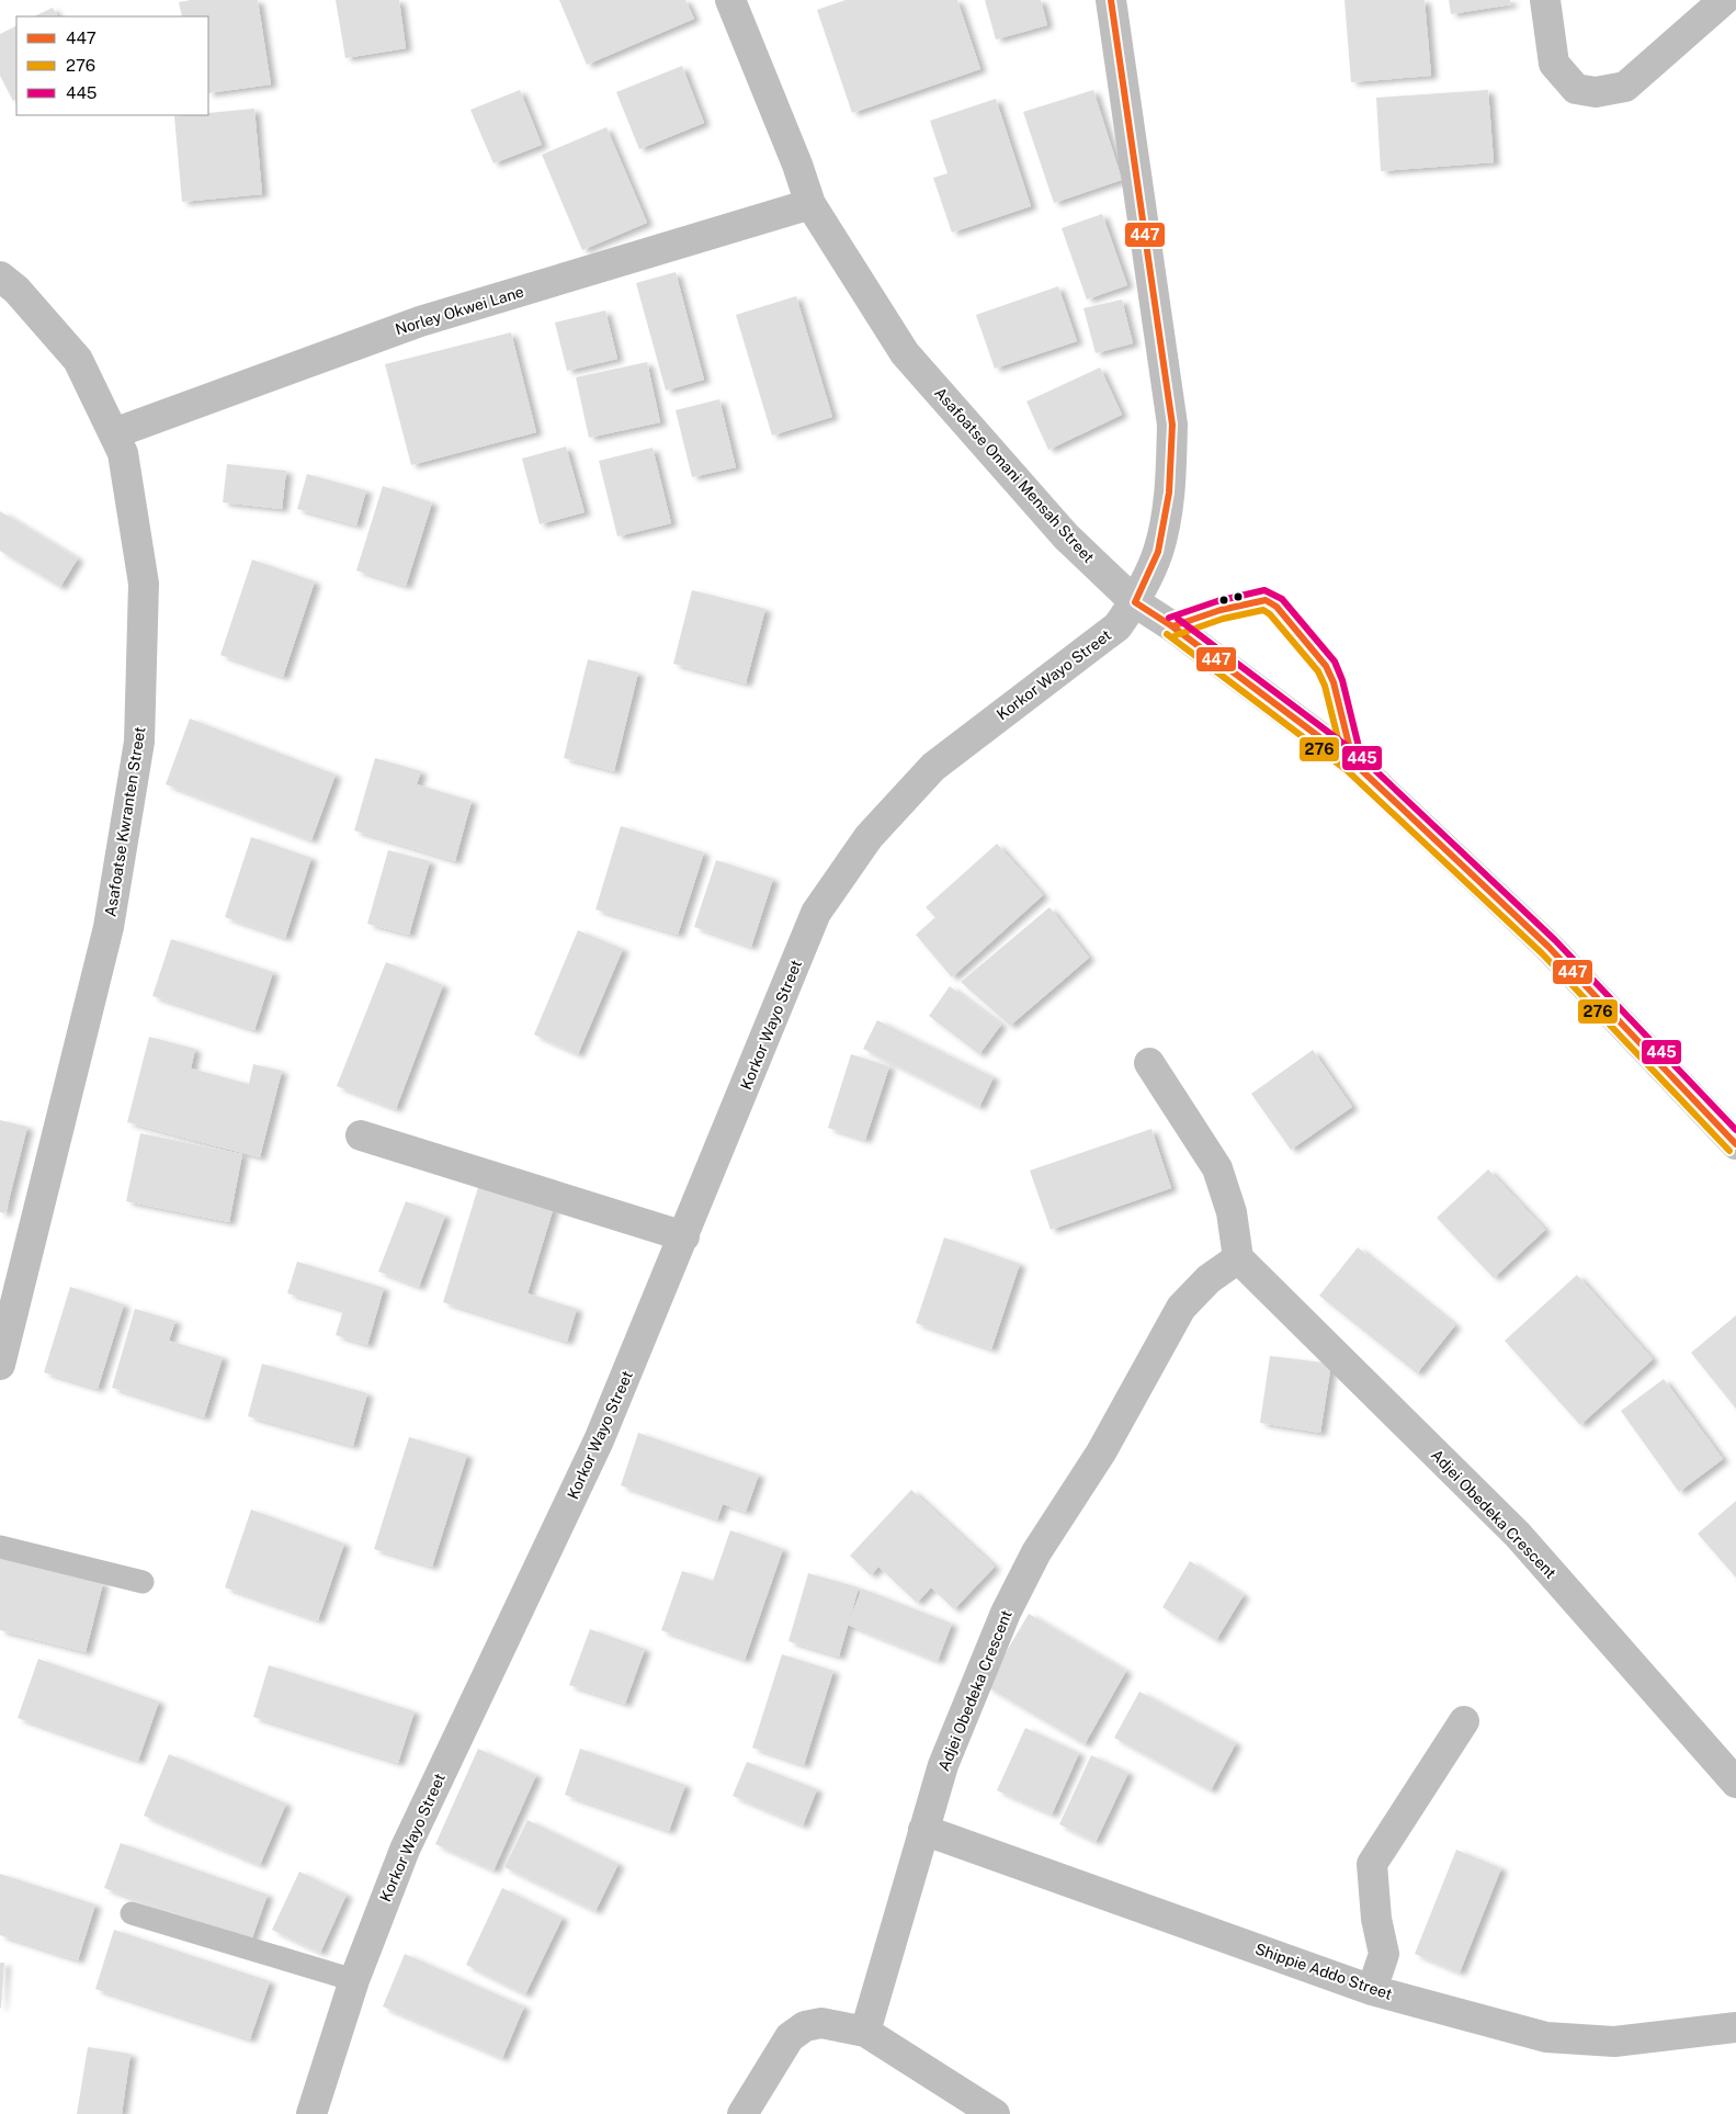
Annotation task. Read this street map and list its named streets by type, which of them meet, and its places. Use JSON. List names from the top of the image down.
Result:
{
  "streets": {
    "street": [
      "Norley Okwei Lane",
      "Asafoatse Omani Mensah Street",
      "Korkor Wayo Street",
      "Asafoatse Kwranten Street",
      "Adjei Obedeka Crescent",
      "Shippie Addo Street"
    ]
  },
  "crossings": [
    ["Norley Okwei Lane", "Asafoatse Omani Mensah Street"],
    ["Norley Okwei Lane", "Asafoatse Kwranten Street"],
    ["Asafoatse Omani Mensah Street", "Korkor Wayo Street"],
    ["Adjei Obedeka Crescent", "Shippie Addo Street"]
  ],
  "lines": ["transit line 447", "transit line 445", "transit line 276"],
  "legend": ["447", "276", "445"]
}
